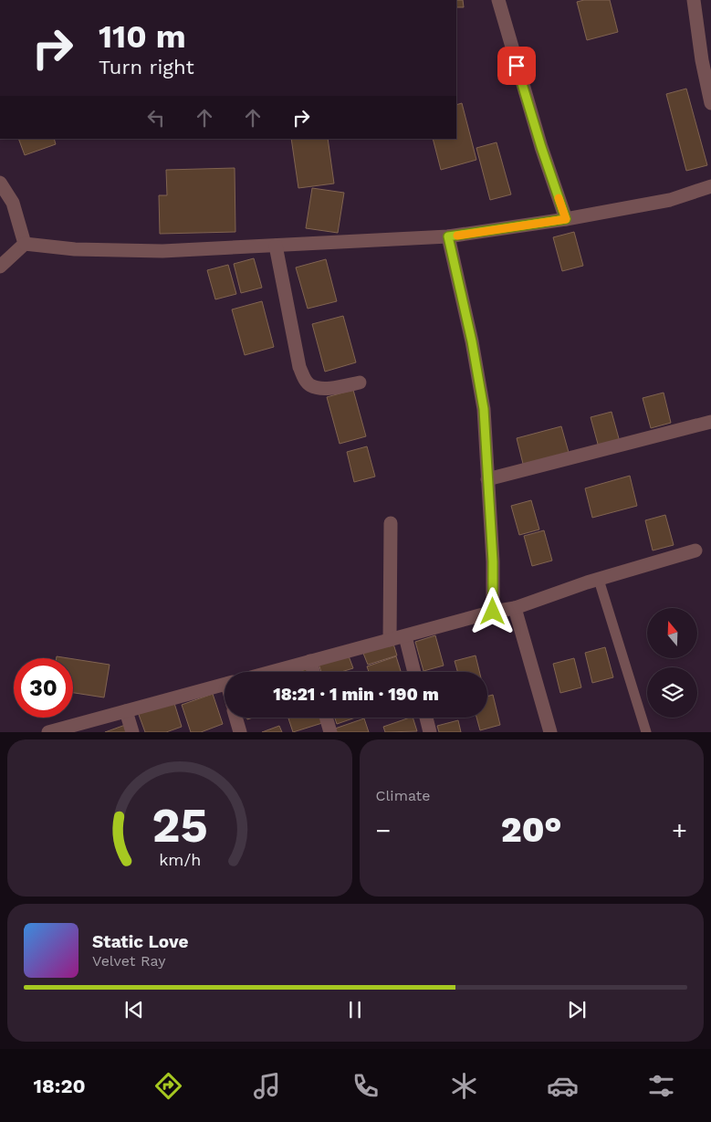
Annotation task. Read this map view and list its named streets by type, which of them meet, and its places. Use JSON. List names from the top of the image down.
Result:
{
  "north": "top",
  "page": {
    "turn": ["110 m", "Turn right"],
    "limit": "30",
    "trip": "18:21 · 1 min · 190 m",
    "tile": "Climate",
    "heat": ["−", "20°", "+"],
    "song": ["Static Love", "Velvet Ray"],
    "tabs": "18:20",
    "gauge": ["25", "km/h"]
  }
}
